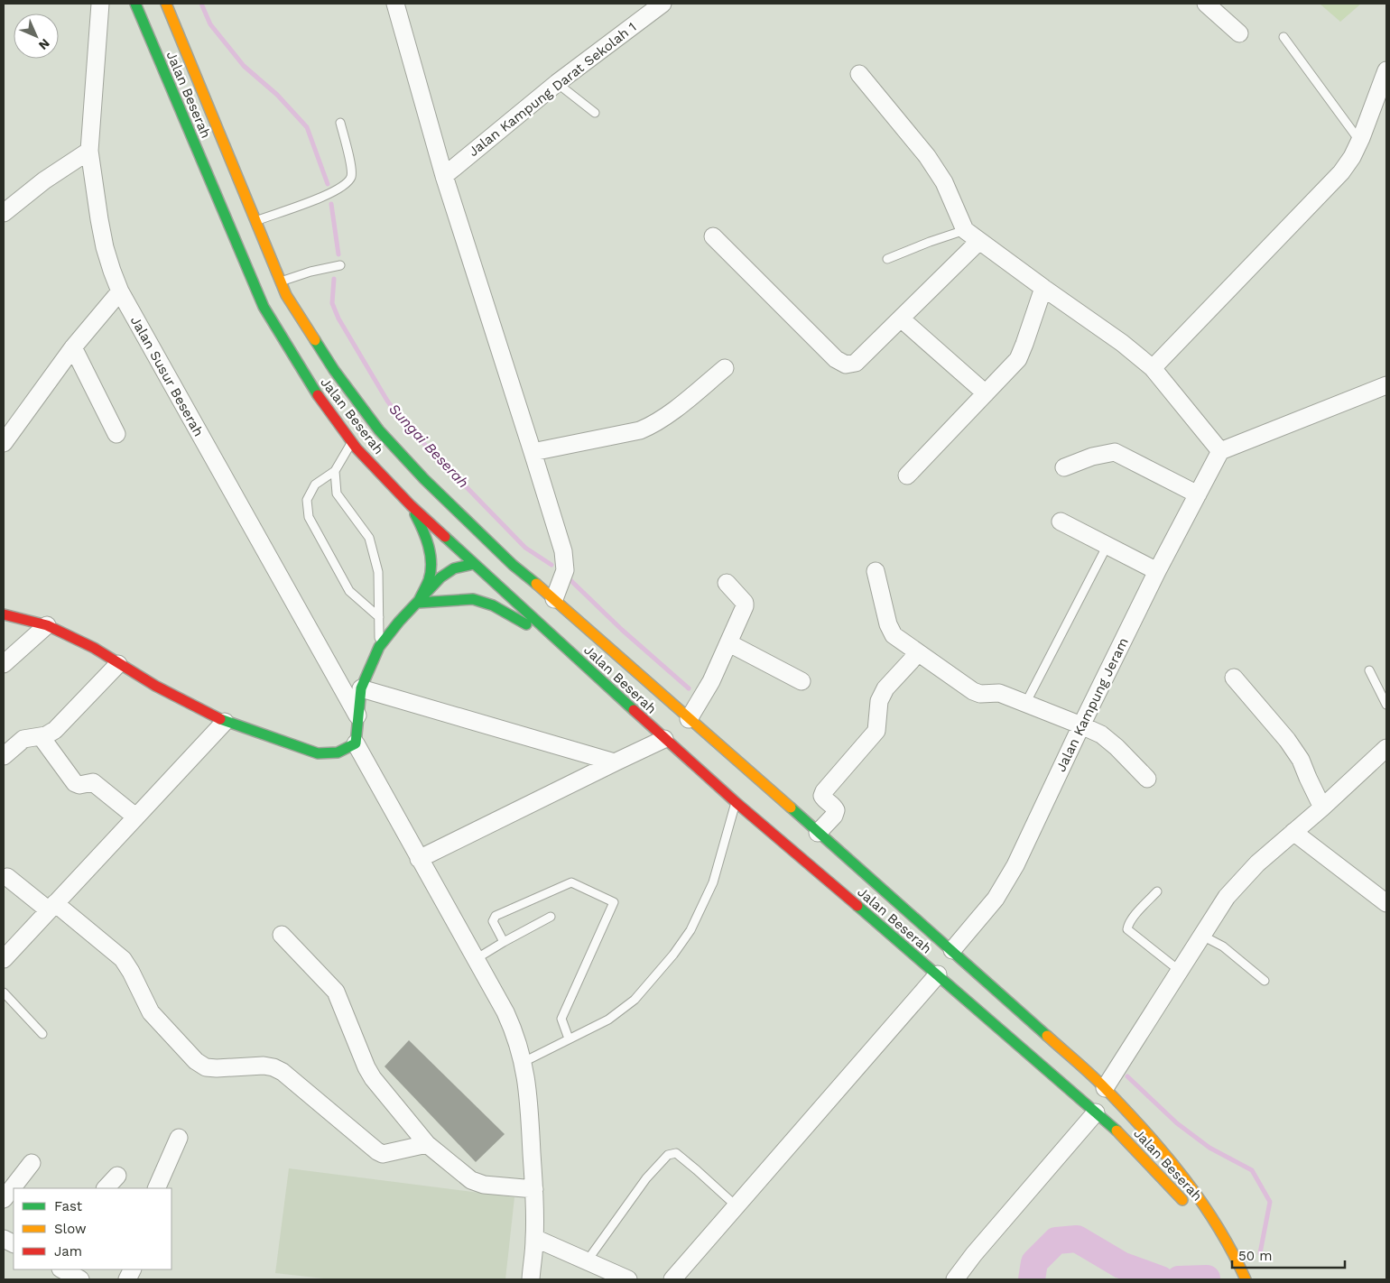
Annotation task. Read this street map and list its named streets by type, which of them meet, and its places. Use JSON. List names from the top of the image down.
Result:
{
  "streets": {
    "main road": ["Jalan Beserah"],
    "street": ["Jalan Kampung Darat Sekolah 1", "Jalan Susur Beserah", "Jalan Kampung Jeram"]
  },
  "crossings": [
    ["Jalan Beserah", "Jalan Kampung Jeram"]
  ],
  "water": ["Sungai Beserah"],
  "legend": ["Fast", "Slow", "Jam"],
  "scale_bar": "50 m",
  "north": "bottom right"
}
